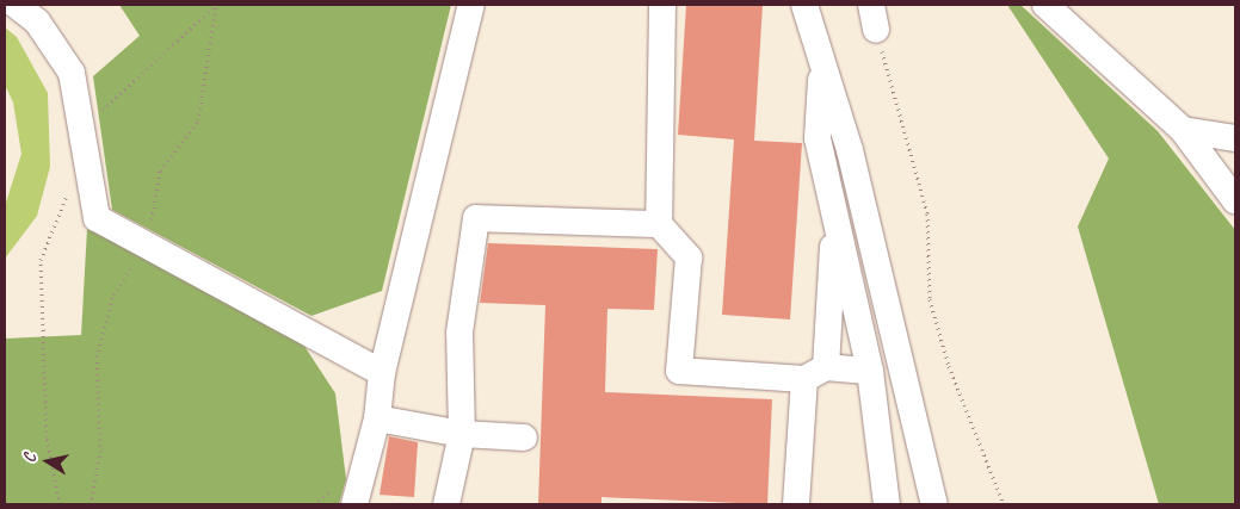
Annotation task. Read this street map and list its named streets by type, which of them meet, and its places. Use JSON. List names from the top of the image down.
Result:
{
  "north": "left"
}
